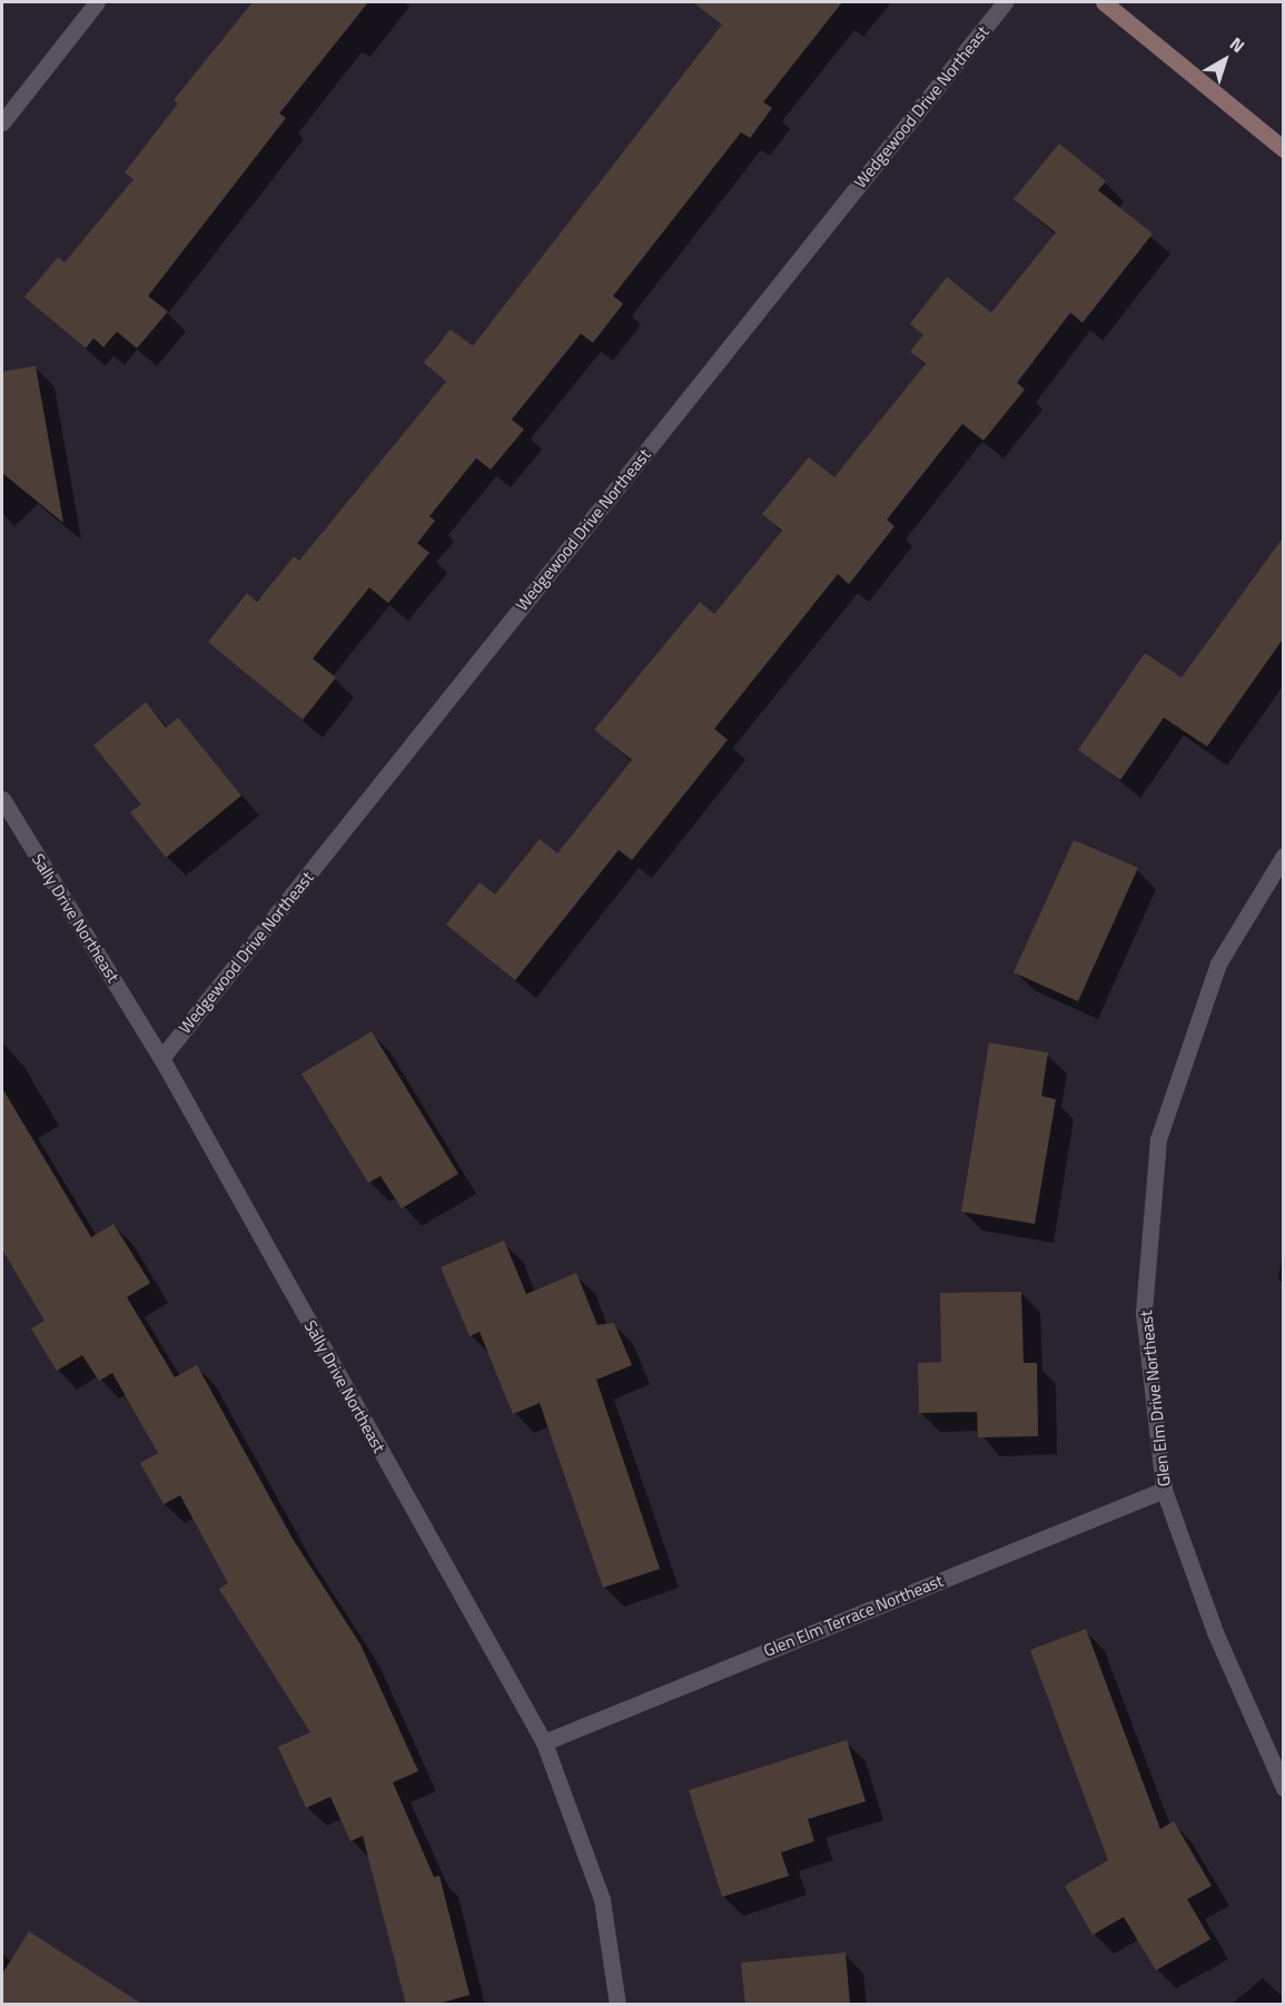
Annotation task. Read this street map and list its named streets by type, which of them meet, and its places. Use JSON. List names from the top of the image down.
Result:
{
  "streets": {
    "street": [
      "Wedgewood Drive Northeast",
      "Sally Drive Northeast",
      "Glen Elm Drive Northeast",
      "Glen Elm Terrace Northeast"
    ]
  },
  "crossings": [
    ["Wedgewood Drive Northeast", "Sally Drive Northeast"],
    ["Sally Drive Northeast", "Glen Elm Terrace Northeast"],
    ["Glen Elm Drive Northeast", "Glen Elm Terrace Northeast"]
  ],
  "north": "top right"
}
